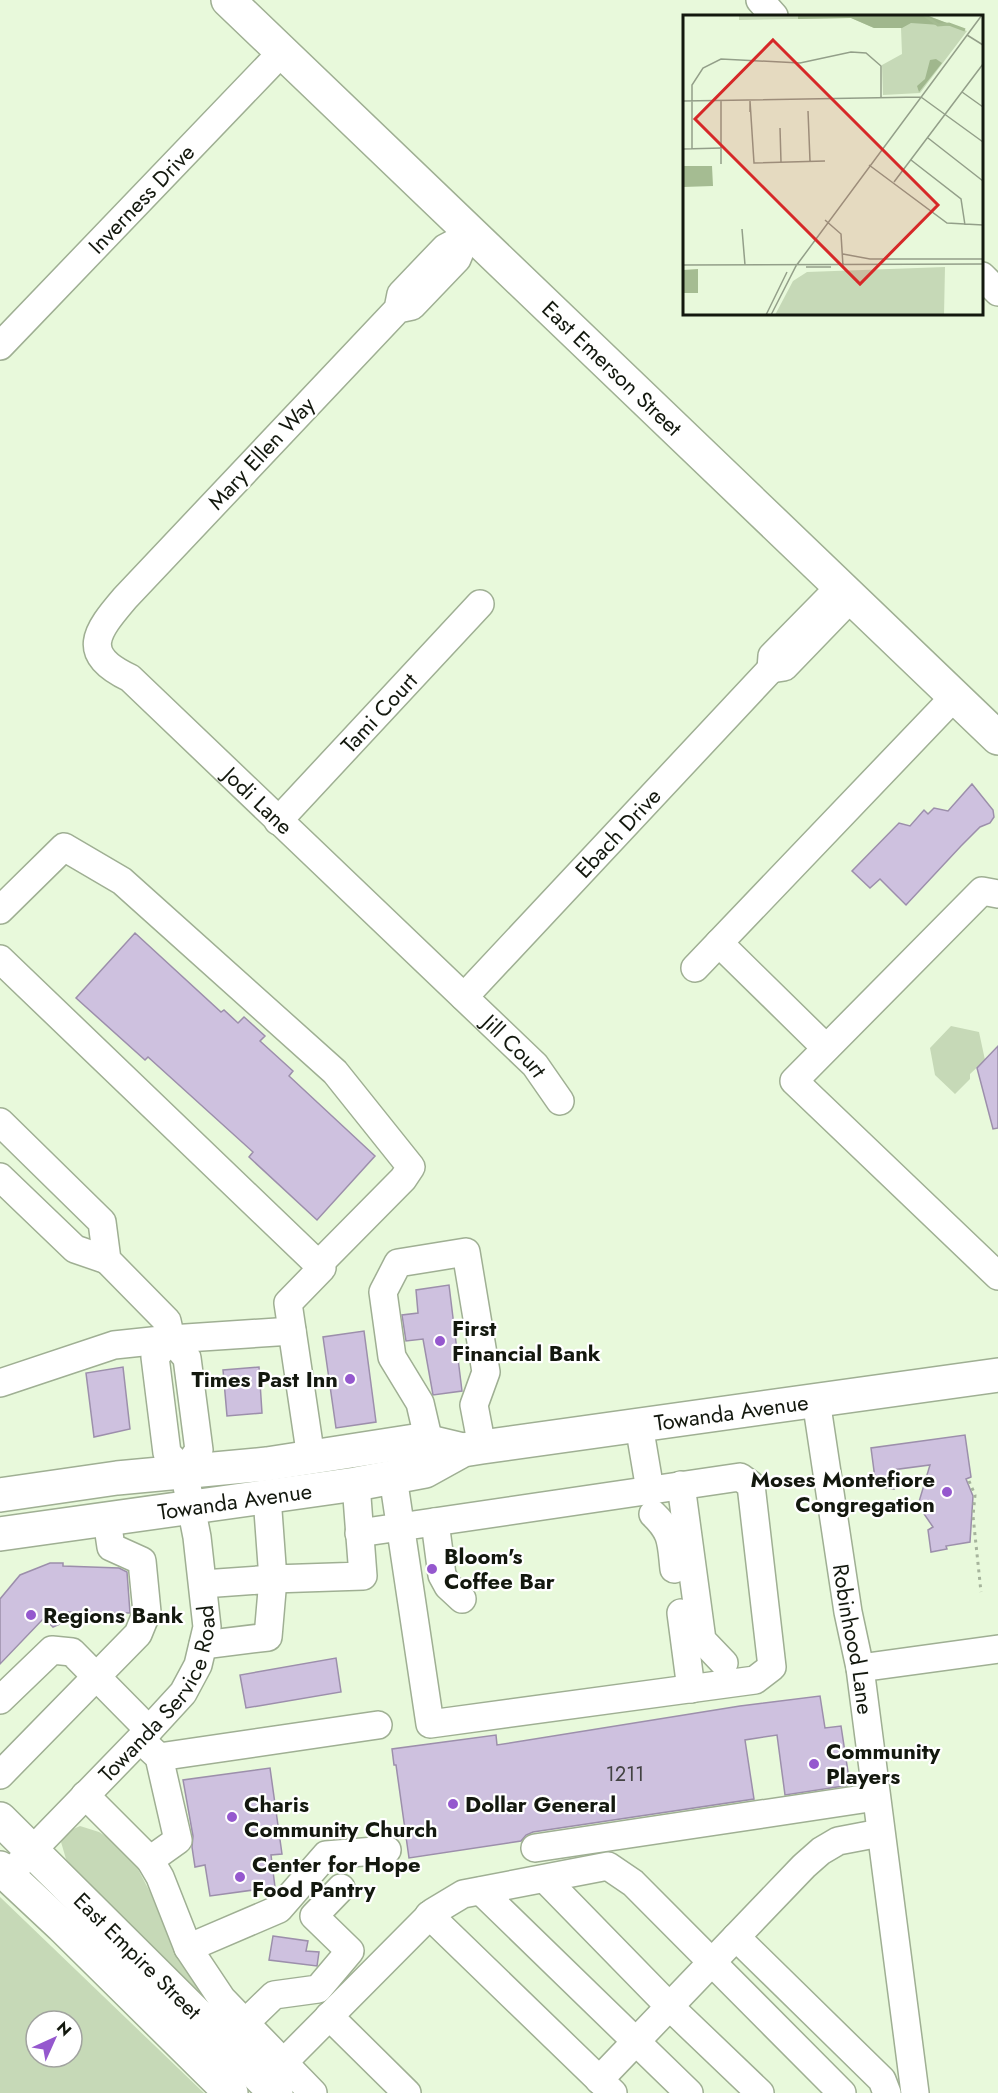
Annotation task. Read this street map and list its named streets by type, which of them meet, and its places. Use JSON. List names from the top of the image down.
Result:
{
  "streets": {
    "main road": ["East Emerson Street", "Towanda Avenue", "East Empire Street"],
    "street": [
      "Inverness Drive",
      "Mary Ellen Way",
      "Tami Court",
      "Jodi Lane",
      "Ebach Drive",
      "Jill Court",
      "Robinhood Lane",
      "Towanda Service Road"
    ]
  },
  "crossings": [
    ["Inverness Drive", "East Emerson Street"],
    ["East Emerson Street", "Mary Ellen Way"],
    ["East Emerson Street", "Ebach Drive"],
    ["Mary Ellen Way", "Jodi Lane"],
    ["Tami Court", "Jodi Lane"],
    ["Jodi Lane", "Ebach Drive"],
    ["Jodi Lane", "Jill Court"],
    ["Ebach Drive", "Jill Court"],
    ["Towanda Avenue", "Robinhood Lane"],
    ["Towanda Avenue", "Towanda Service Road"],
    ["Towanda Service Road", "East Empire Street"]
  ],
  "places": [
    "First Financial Bank",
    "Times Past Inn",
    "Moses Montefiore Congregation",
    "Bloom's Coffee Bar",
    "Regions Bank",
    "Community Players",
    "Dollar General",
    "Charis Community Church",
    "Center for Hope Food Pantry"
  ],
  "house_numbers": ["1211"],
  "north": "top right"
}
